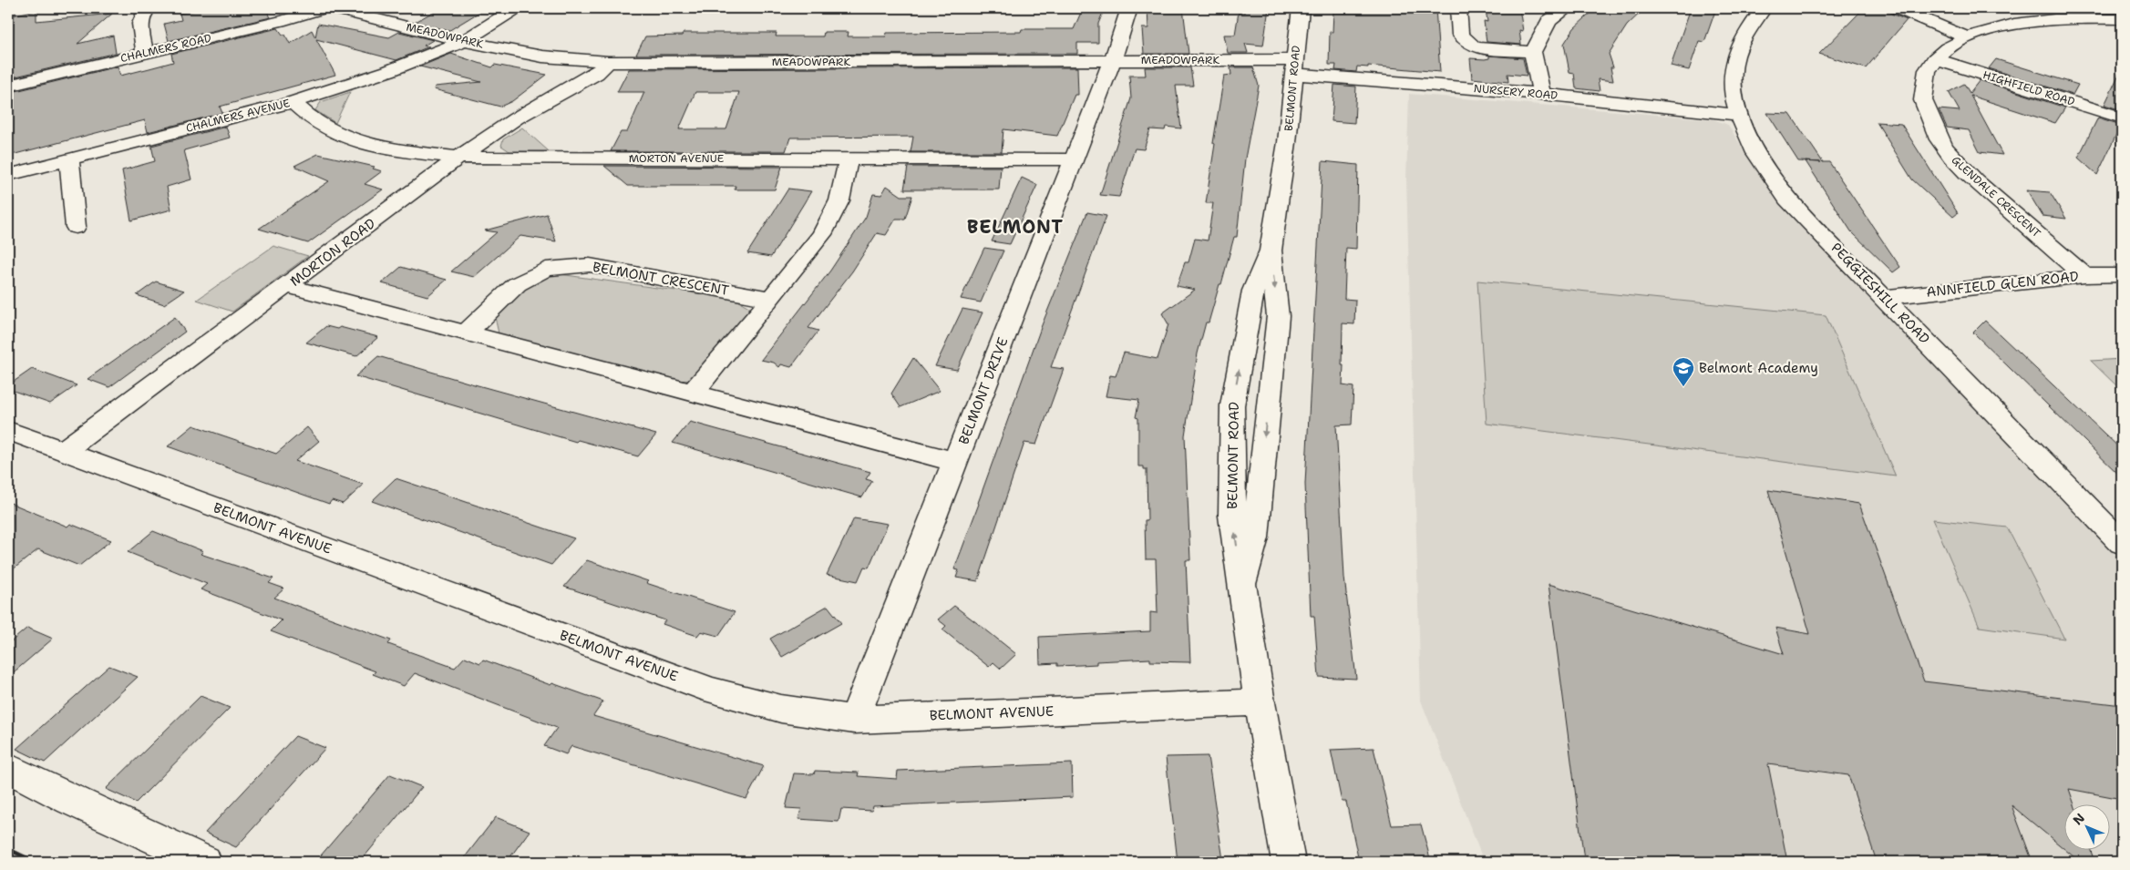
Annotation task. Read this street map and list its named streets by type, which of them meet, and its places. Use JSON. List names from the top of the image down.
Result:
{
  "streets": {
    "street": [
      "MEADOWPARK",
      "CHALMERS ROAD",
      "BELMONT ROAD",
      "HIGHFIELD ROAD",
      "NURSERY ROAD",
      "CHALMERS AVENUE",
      "MORTON AVENUE",
      "GLENDALE CRESCENT",
      "MORTON ROAD",
      "BELMONT CRESCENT",
      "ANNFIELD GLEN ROAD",
      "PEGGIESHILL ROAD",
      "BELMONT DRIVE",
      "BELMONT AVENUE"
    ]
  },
  "crossings": [
    ["MEADOWPARK", "BELMONT ROAD"],
    ["MEADOWPARK", "NURSERY ROAD"],
    ["MEADOWPARK", "CHALMERS AVENUE"],
    ["MEADOWPARK", "MORTON ROAD"],
    ["MEADOWPARK", "BELMONT DRIVE"],
    ["BELMONT ROAD", "NURSERY ROAD"],
    ["BELMONT ROAD", "BELMONT AVENUE"],
    ["HIGHFIELD ROAD", "GLENDALE CRESCENT"],
    ["NURSERY ROAD", "PEGGIESHILL ROAD"],
    ["CHALMERS AVENUE", "MORTON AVENUE"],
    ["MORTON AVENUE", "MORTON ROAD"],
    ["MORTON AVENUE", "BELMONT DRIVE"],
    ["GLENDALE CRESCENT", "ANNFIELD GLEN ROAD"],
    ["MORTON ROAD", "BELMONT AVENUE"],
    ["ANNFIELD GLEN ROAD", "PEGGIESHILL ROAD"],
    ["BELMONT DRIVE", "BELMONT AVENUE"]
  ],
  "districts": ["BELMONT"],
  "places": {
    "school or university": ["Belmont Academy"]
  },
  "north": "top left"
}
